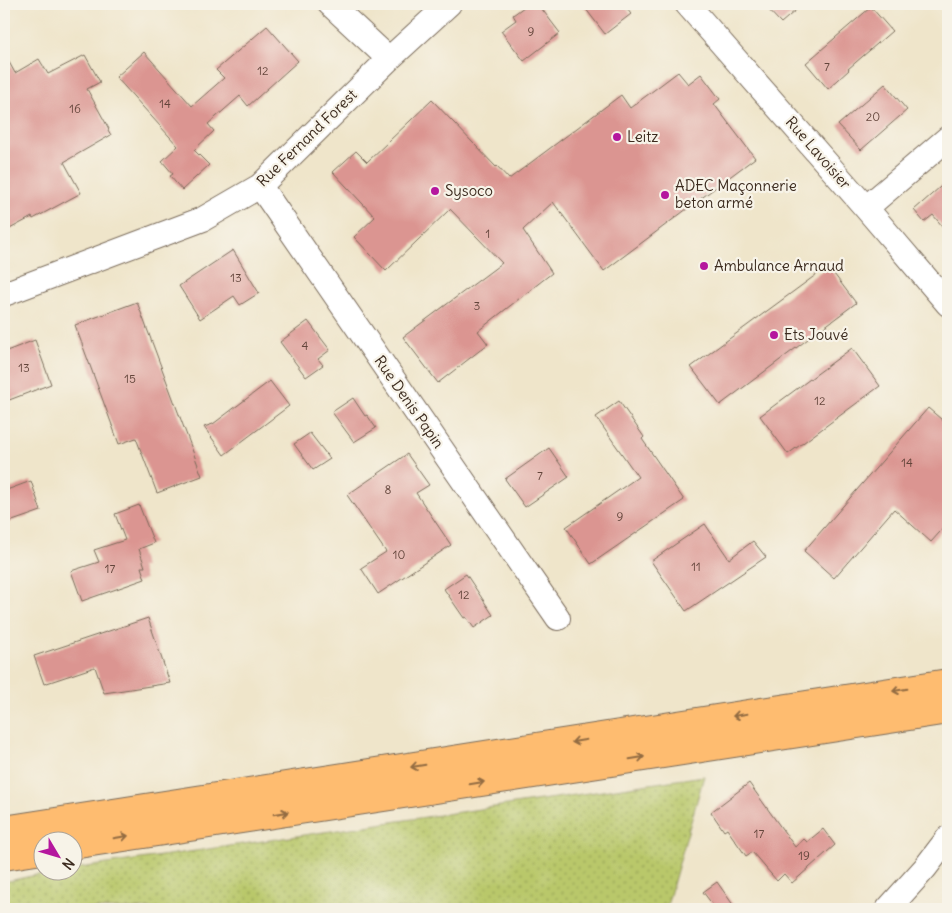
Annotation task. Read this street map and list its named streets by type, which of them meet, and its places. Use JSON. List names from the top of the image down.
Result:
{
  "streets": {
    "street": ["Rue Fernand Forest", "Rue Lavoisier", "Rue Denis Papin"]
  },
  "crossings": [
    ["Rue Fernand Forest", "Rue Denis Papin"]
  ],
  "places": [
    "Leitz",
    "Sysoco",
    "ADEC Maçonnerie beton armé",
    "Ambulance Arnaud",
    "Ets Jouvé"
  ],
  "house_numbers": [
    "9",
    "7",
    "12",
    "14",
    "16",
    "20",
    "1",
    "13",
    "3",
    "4",
    "13",
    "15",
    "12",
    "14",
    "7",
    "8",
    "9",
    "10",
    "11",
    "17",
    "12",
    "17",
    "19"
  ],
  "north": "bottom right"
}
